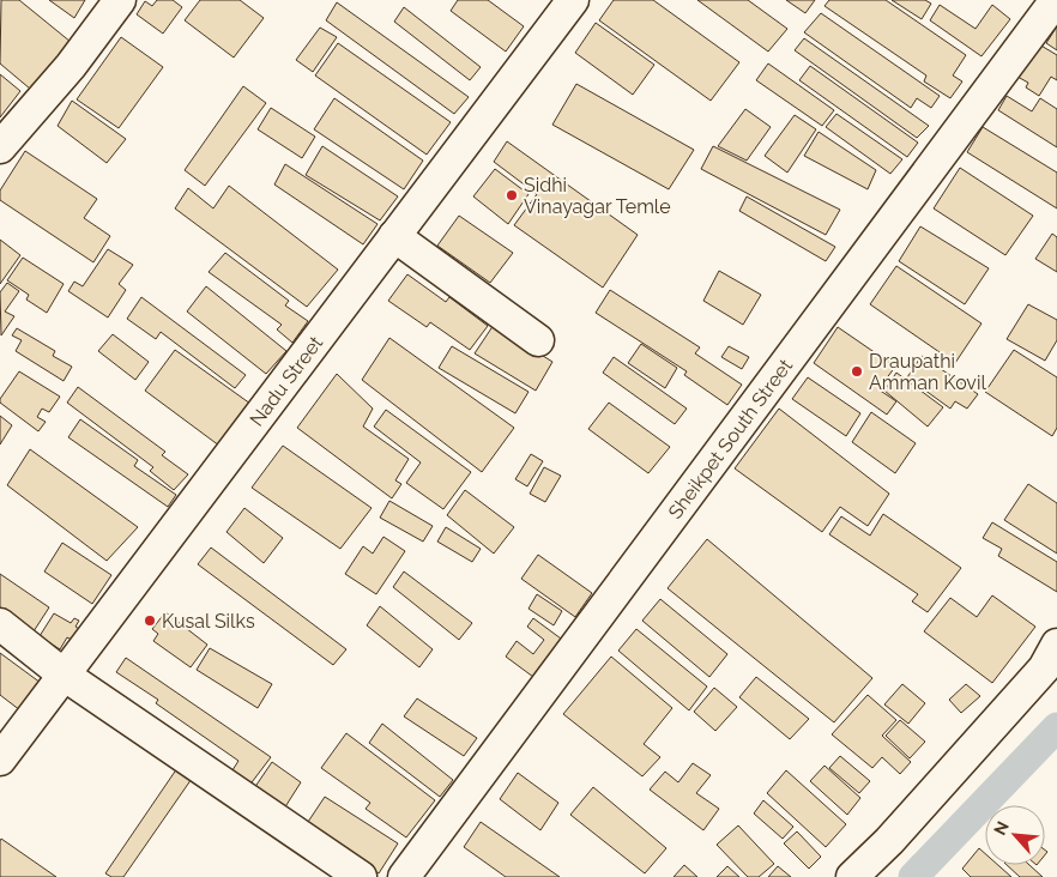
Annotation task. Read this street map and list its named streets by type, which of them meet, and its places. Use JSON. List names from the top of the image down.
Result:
{
  "streets": {
    "street": ["Nadu Street", "Sheikpet South Street"]
  },
  "places": ["Sidhi Vinayagar Temle", "Draupathi Amman Kovil", "Kusal Silks"],
  "north": "top left"
}
